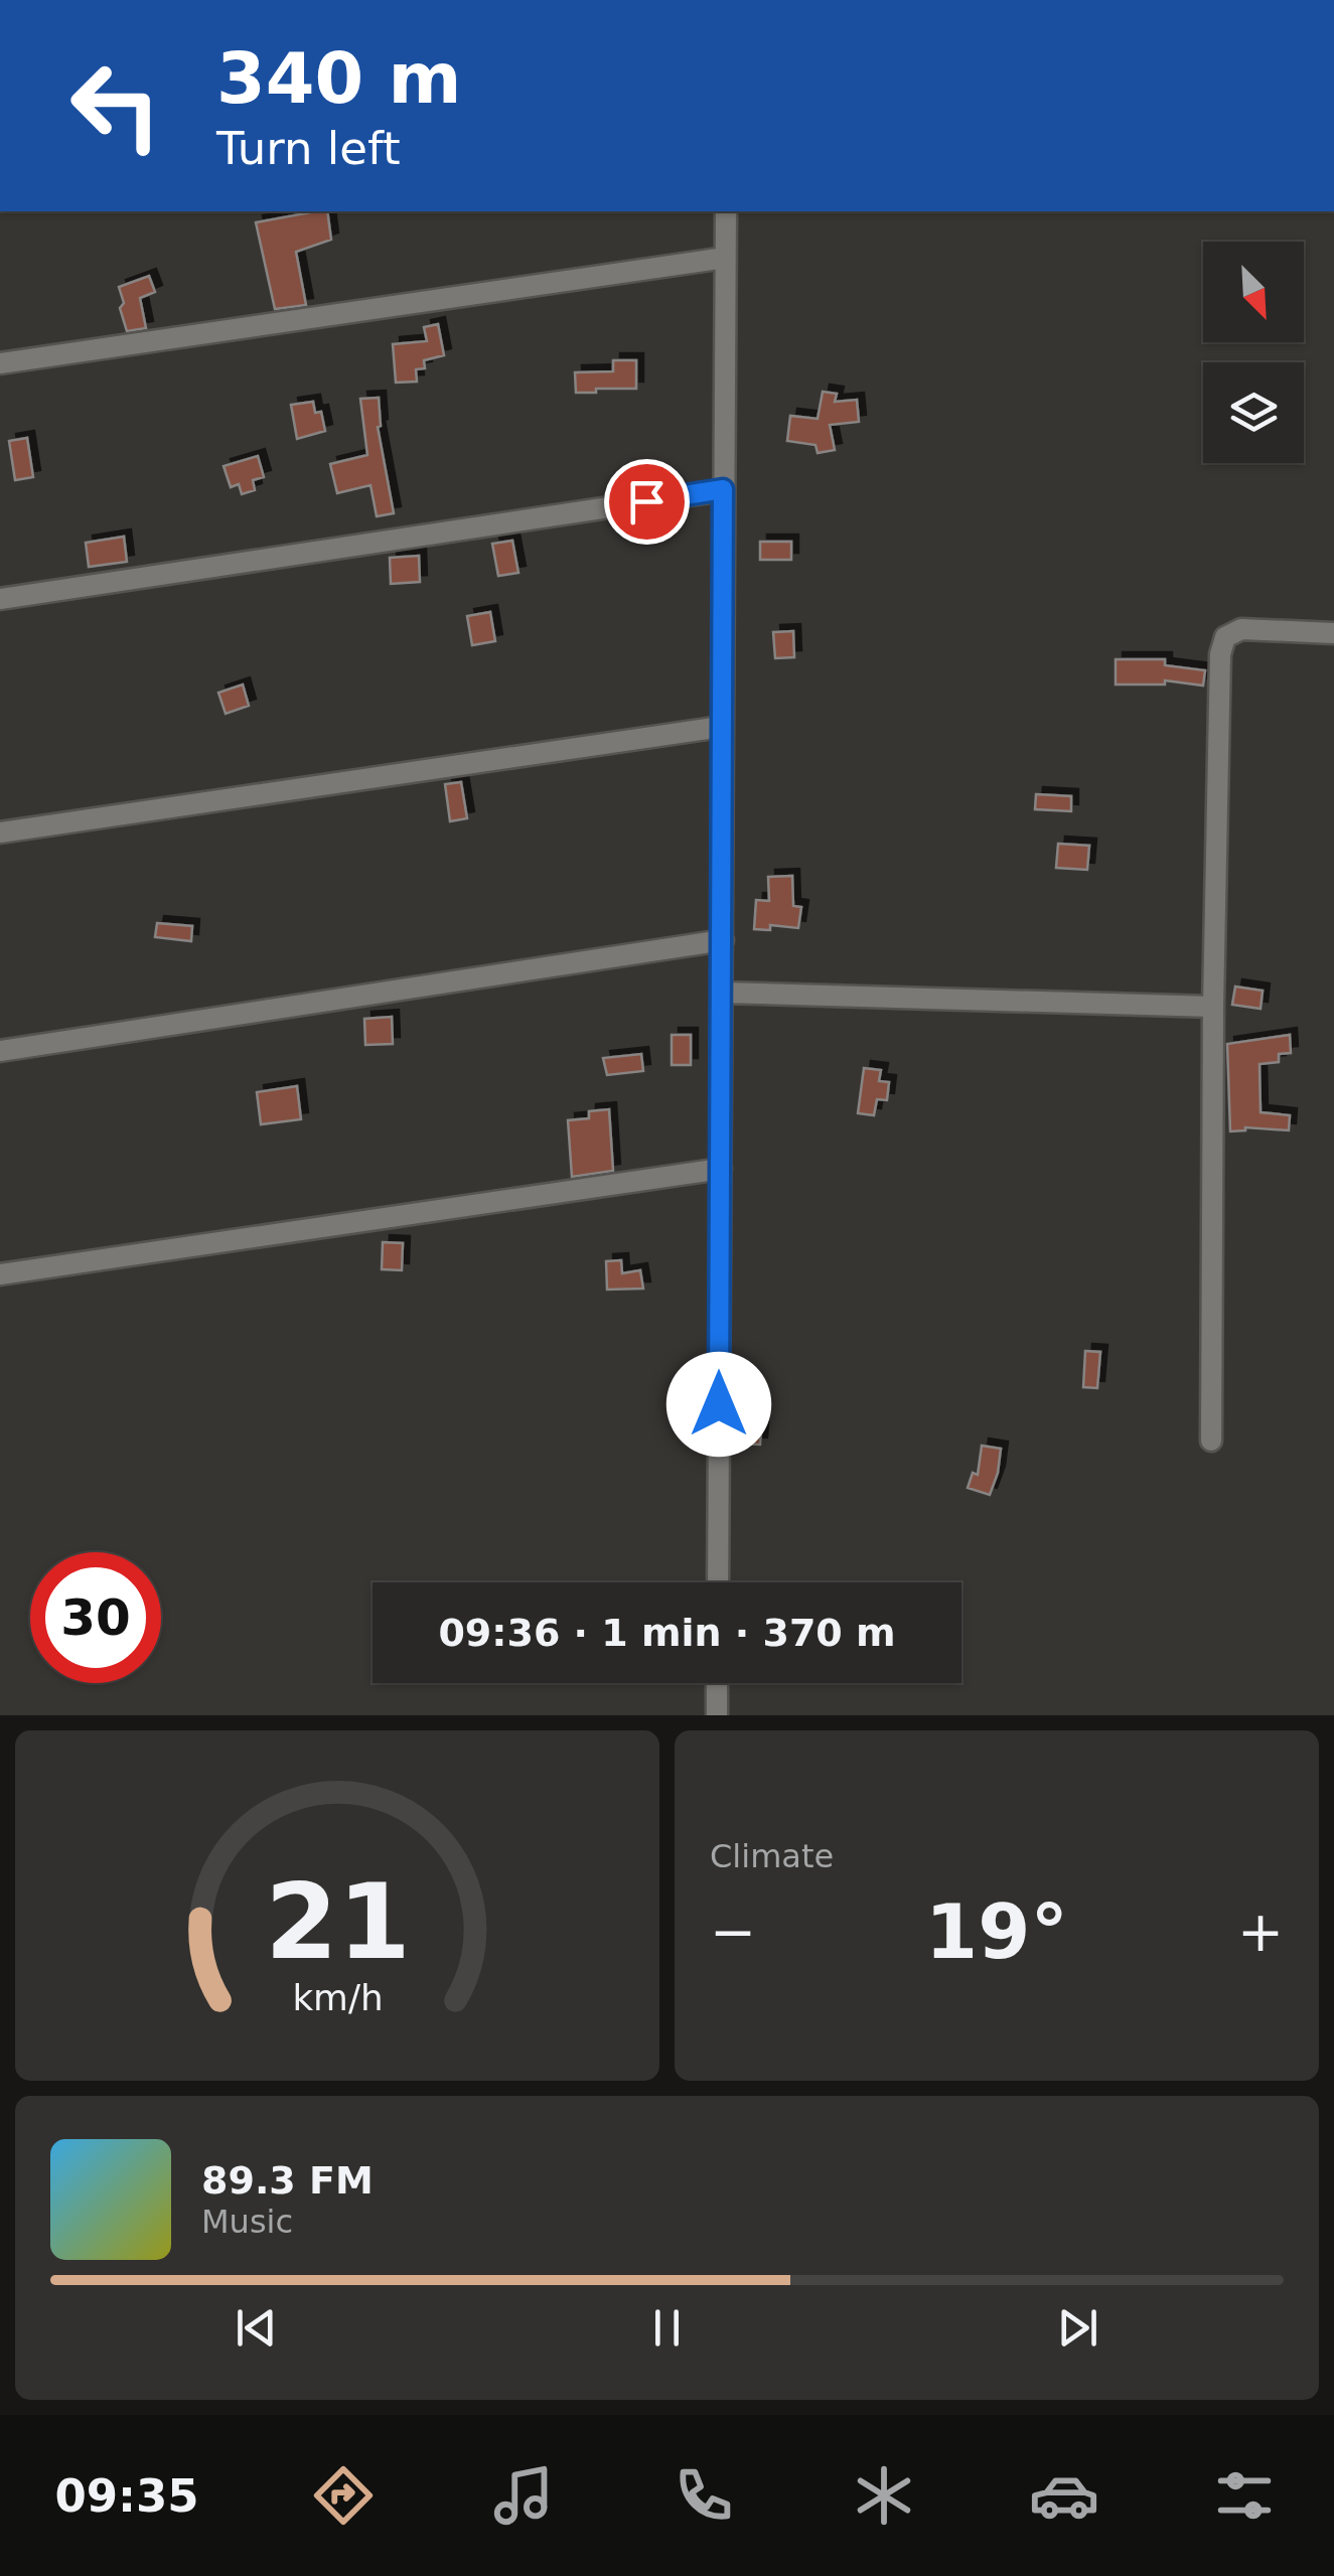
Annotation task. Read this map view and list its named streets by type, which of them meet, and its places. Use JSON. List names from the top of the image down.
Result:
{
  "north": "bottom right",
  "page": {
    "turn": ["340 m", "Turn left"],
    "limit": "30",
    "trip": "09:36 · 1 min · 370 m",
    "tile": "Climate",
    "heat": ["−", "19°", "+"],
    "song": ["89.3 FM", "Music"],
    "tabs": "09:35",
    "gauge": ["21", "km/h"]
  }
}
